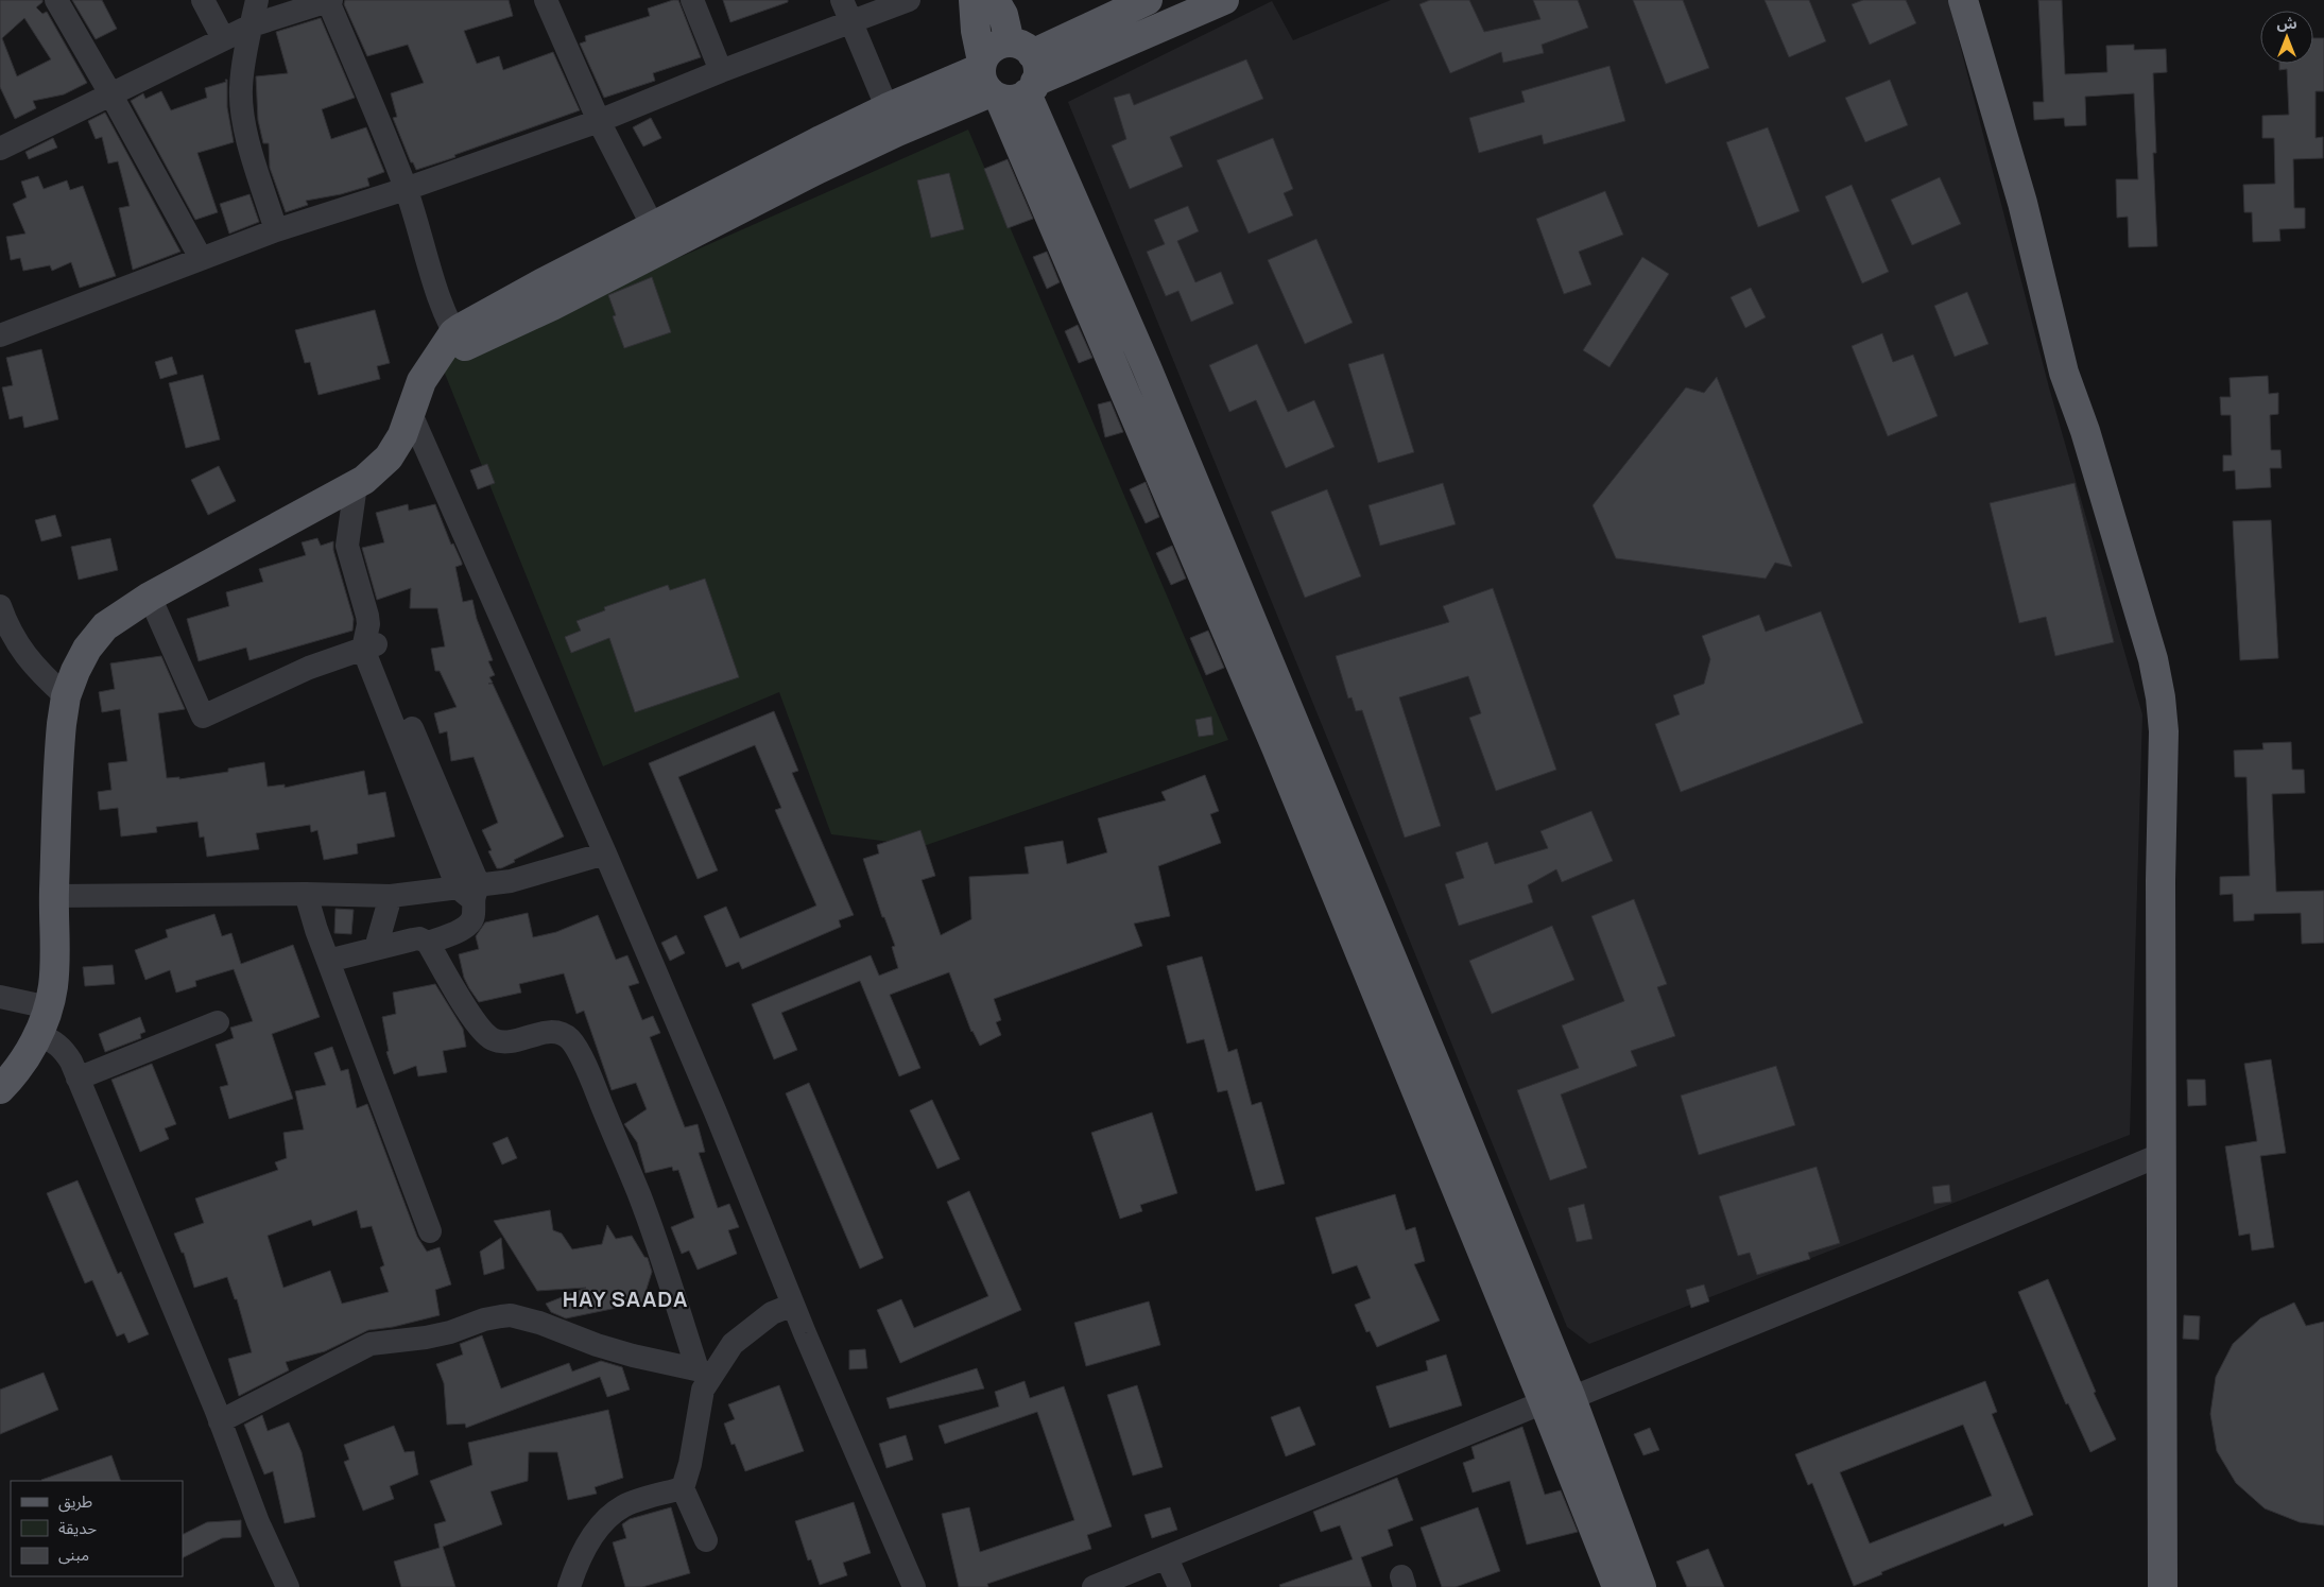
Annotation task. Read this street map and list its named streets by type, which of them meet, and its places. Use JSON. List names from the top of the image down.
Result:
{
  "districts": ["HAY SAADA"],
  "legend": ["طريق", "حديقة", "مبنى"],
  "north": "top"
}
